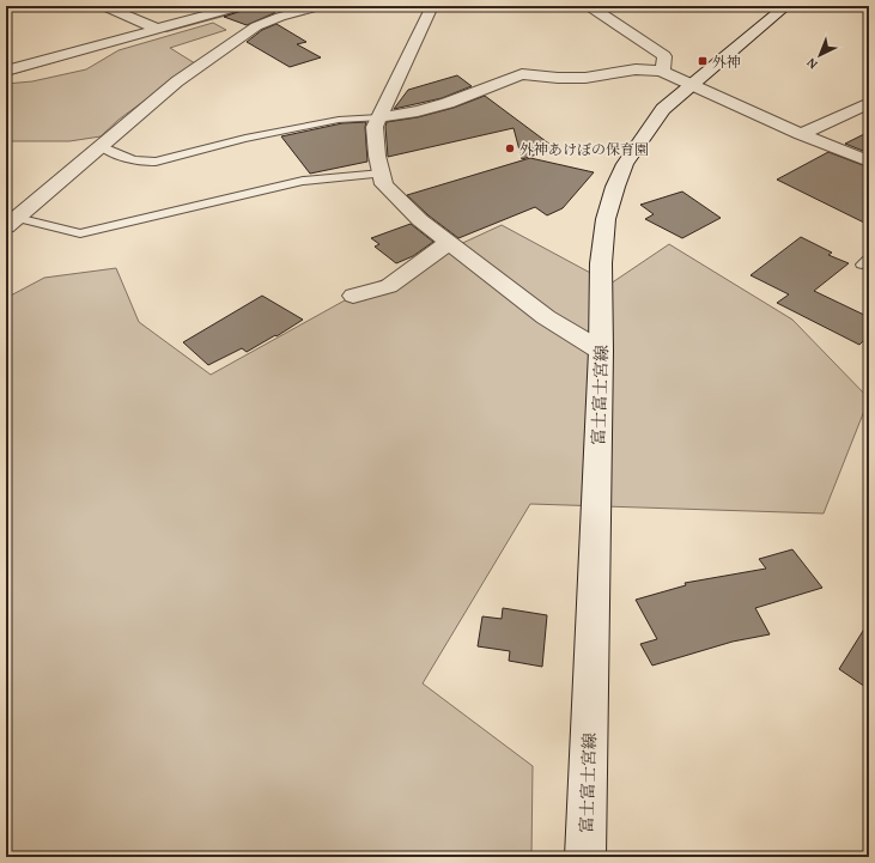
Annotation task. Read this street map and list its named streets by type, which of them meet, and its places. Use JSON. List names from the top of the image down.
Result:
{
  "streets": {
    "street": ["富士富士宮線"]
  },
  "places": {
    "transit": ["外神"],
    "other": ["外神あけぼの保育園"]
  },
  "north": "bottom left"
}
